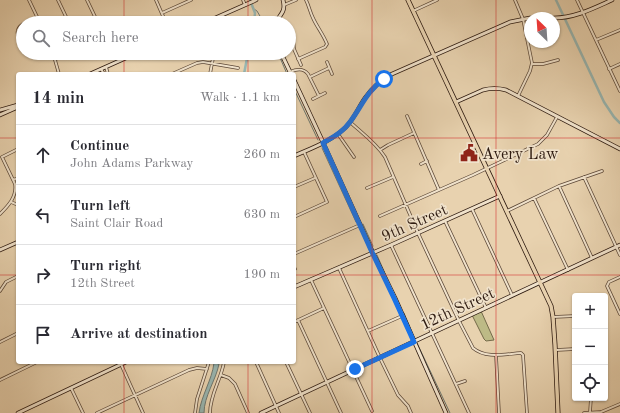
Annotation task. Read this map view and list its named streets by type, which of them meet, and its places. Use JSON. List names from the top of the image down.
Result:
{
  "streets": {
    "street": ["9th Street", "12th Street"]
  },
  "places": {
    "public building": ["Avery Law"]
  },
  "north": "top left",
  "page": {
    "search": "Search here",
    "heading": ["14 min", "Walk · 1.1 km"],
    "list": [
      ["Continue", "John Adams Parkway", "260 m"],
      ["Turn left", "Saint Clair Road", "630 m"],
      ["Turn right", "12th Street", "190 m"],
      "Arrive at destination"
    ],
    "map_buttons": ["+", "−"]
  }
}
